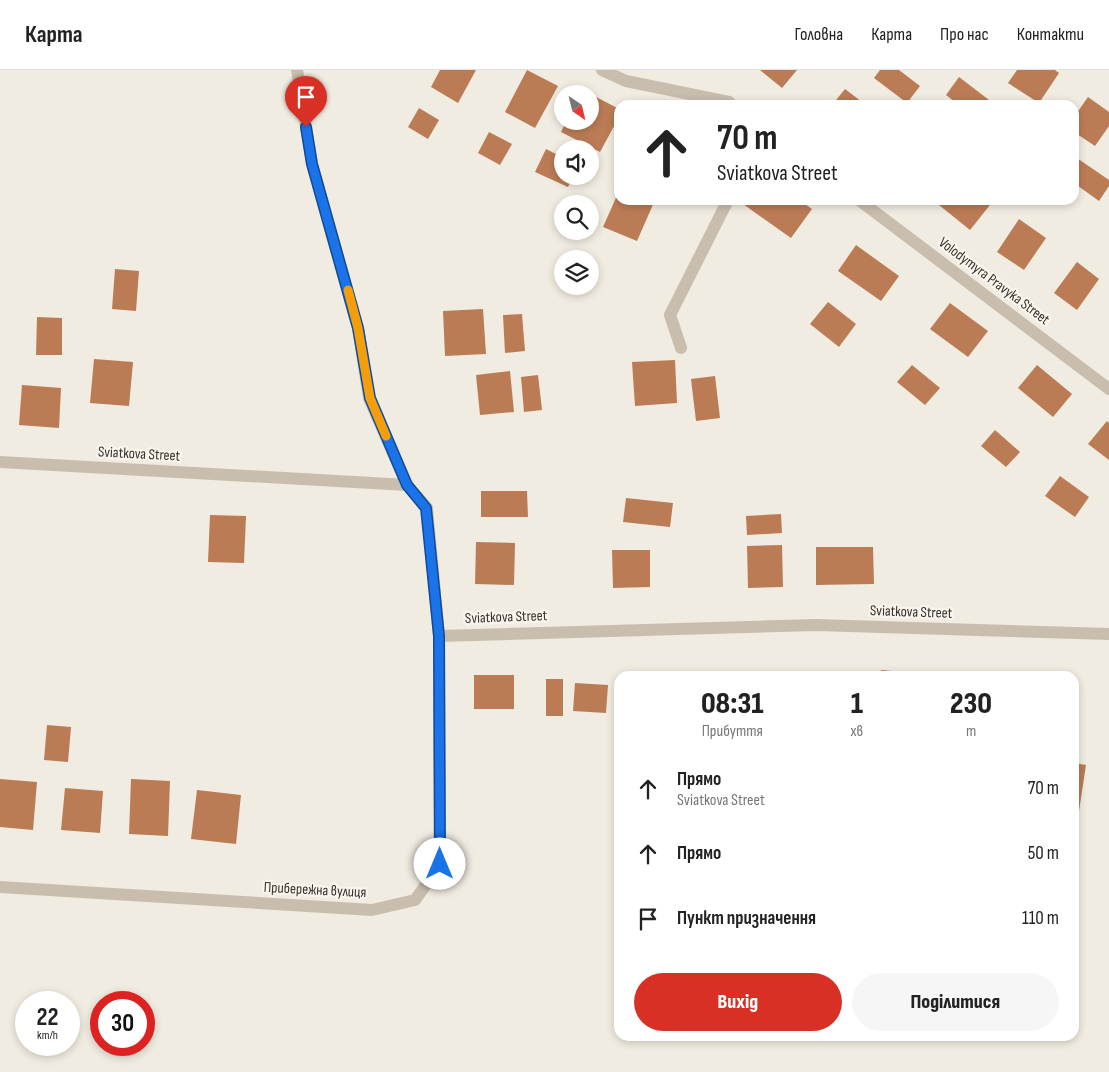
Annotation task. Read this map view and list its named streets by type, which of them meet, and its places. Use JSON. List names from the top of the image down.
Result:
{
  "streets": {
    "street": ["Volodymyra Pravyka Street", "Sviatkova Street", "Прибережна вулиця"]
  },
  "crossings": [
    ["Sviatkova Street", "Прибережна вулиця"]
  ],
  "north": "bottom right",
  "page": {
    "header": "Карта",
    "nav": [
      "Головна",
      "Карта",
      "Про нас",
      "Контакти"
    ],
    "turn": ["70 m", "Sviatkova Street"],
    "eta": [
      "08:31",
      "Прибуття",
      "1",
      "хв",
      "230",
      "m"
    ],
    "list": [
      {
        "name": "Прямо",
        "note": "Sviatkova Street",
        "value": "70 m"
      },
      {
        "name": "Прямо",
        "value": "50 m"
      },
      {
        "name": "Пункт призначення",
        "value": "110 m"
      }
    ],
    "buttons": ["Вихід", "Поділитися"],
    "speed": "22 km/h",
    "limit": "30"
  }
}
